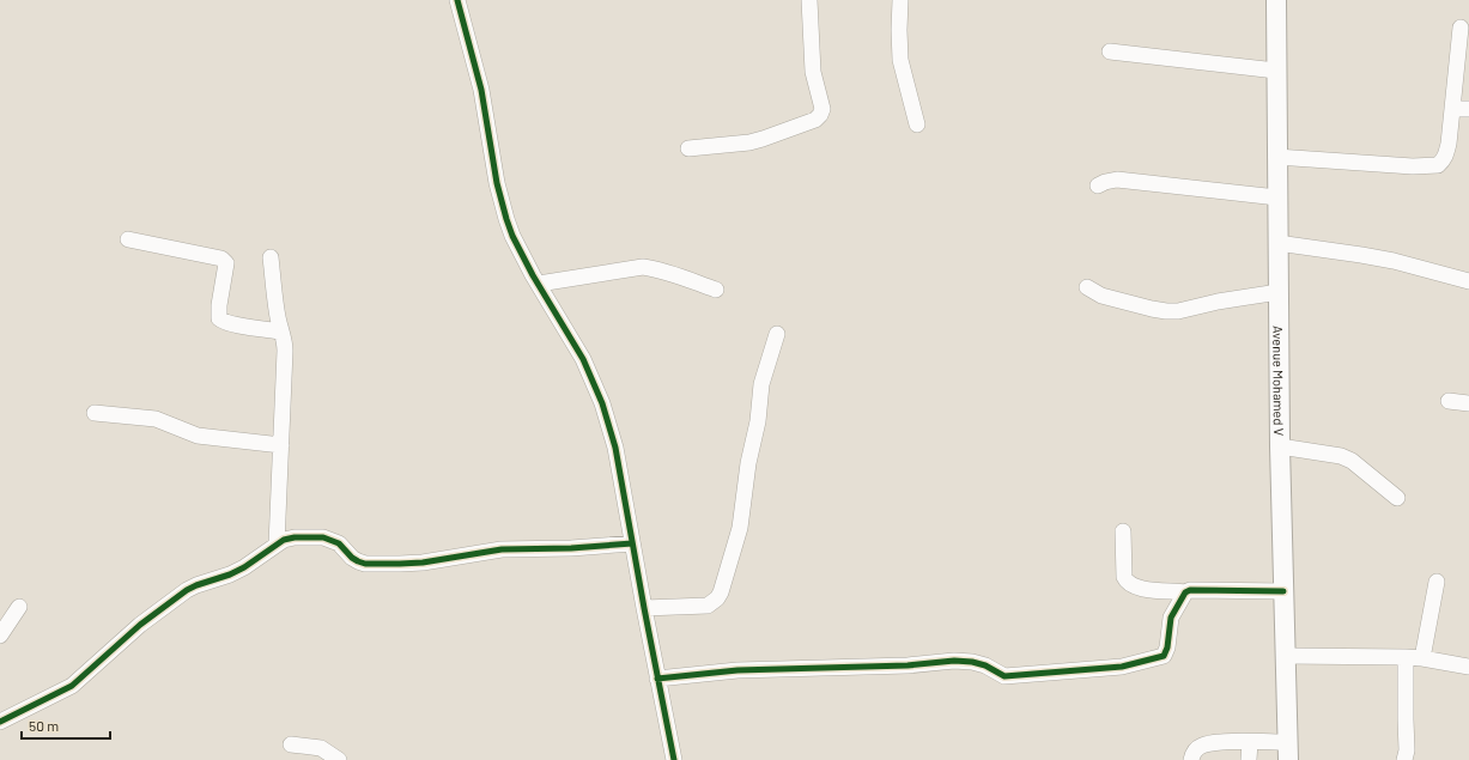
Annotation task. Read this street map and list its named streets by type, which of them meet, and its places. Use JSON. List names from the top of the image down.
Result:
{
  "streets": {
    "main road": ["Avenue Mohamed V"]
  },
  "scale_bar": "50 m"
}
